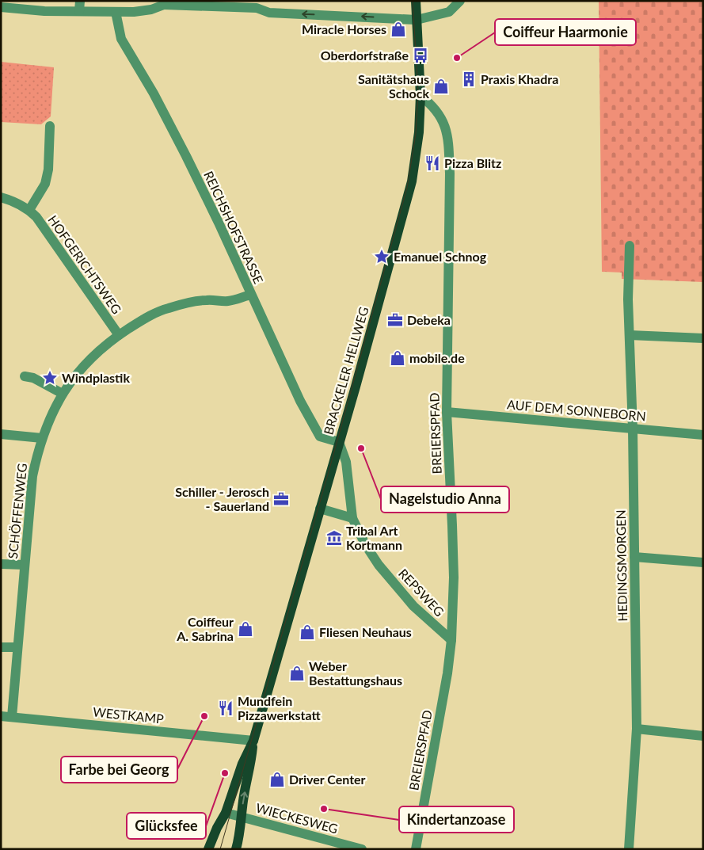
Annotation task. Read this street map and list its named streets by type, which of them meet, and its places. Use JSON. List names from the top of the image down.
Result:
{
  "streets": {
    "main road": ["BRACKELER HELLWEG"],
    "street": [
      "REICHSHOFSTRASSE",
      "HOFGERICHTSWEG",
      "AUF DEM SONNEBORN",
      "BREIERSPFAD",
      "SCHÖFFENWEG",
      "HEDINGSMORGEN",
      "REPSWEG",
      "WESTKAMP",
      "WIECKESWEG"
    ]
  },
  "crossings": [
    ["REICHSHOFSTRASSE", "BRACKELER HELLWEG"],
    ["REICHSHOFSTRASSE", "SCHÖFFENWEG"],
    ["REICHSHOFSTRASSE", "REPSWEG"],
    ["HOFGERICHTSWEG", "SCHÖFFENWEG"],
    ["BRACKELER HELLWEG", "BREIERSPFAD"],
    ["BRACKELER HELLWEG", "REPSWEG"],
    ["BRACKELER HELLWEG", "WESTKAMP"],
    ["BRACKELER HELLWEG", "WIECKESWEG"],
    ["AUF DEM SONNEBORN", "BREIERSPFAD"],
    ["AUF DEM SONNEBORN", "HEDINGSMORGEN"],
    ["BREIERSPFAD", "REPSWEG"],
    ["SCHÖFFENWEG", "WESTKAMP"]
  ],
  "places": {
    "shop": [
      "Miracle Horses",
      "Sanitätshaus Schock",
      "mobile.de",
      "Coiffeur A. Sabrina",
      "Fliesen Neuhaus",
      "Weber Bestattungshaus",
      "Driver Center"
    ],
    "bus stop": ["Oberdorfstraße"],
    "other": [
      "Coiffeur Haarmonie",
      "Nagelstudio Anna",
      "Farbe bei Georg",
      "Glücksfee",
      "Kindertanzoase"
    ],
    "building": ["Praxis Khadra"],
    "restaurant": ["Pizza Blitz", "Mundfein Pizzawerkstatt"],
    "place": ["Emanuel Schnog", "Windplastik"],
    "office": ["Debeka", "Schiller - Jerosch - Sauerland"],
    "museum": ["Tribal Art Kortmann"]
  }
}
